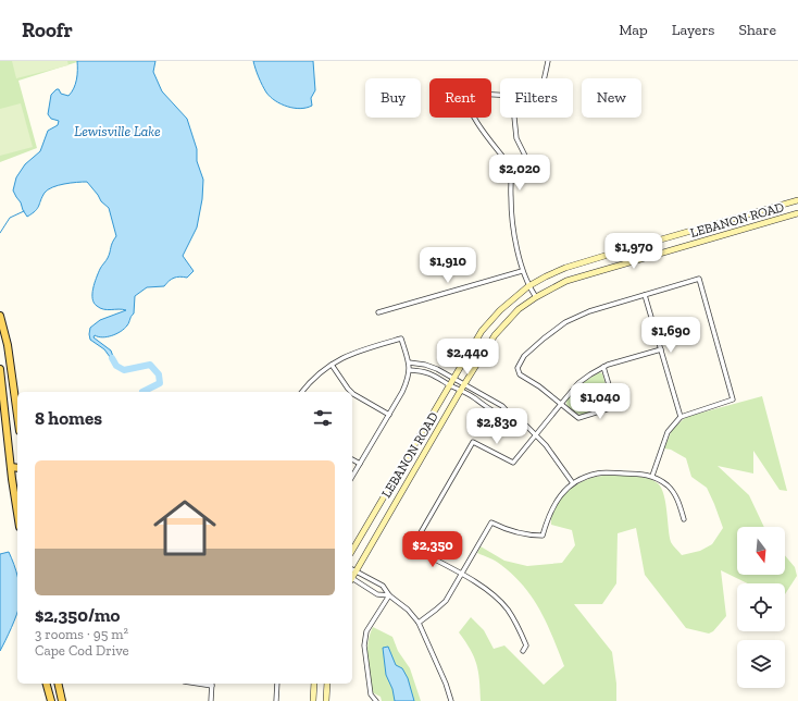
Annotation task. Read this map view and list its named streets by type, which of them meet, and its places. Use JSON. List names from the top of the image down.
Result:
{
  "streets": {
    "main road": ["LEBANON ROAD"]
  },
  "water": ["Lewisville Lake"],
  "north": "bottom",
  "page": {
    "header": "Roofr",
    "nav": ["Map", "Layers", "Share"],
    "chip": [
      "Buy",
      "Rent",
      "Filters",
      "New"
    ],
    "price": [
      "$2,020",
      "$1,970",
      "$1,910",
      "$1,690",
      "$2,440",
      "$1,040",
      "$2,830",
      "$2,350"
    ],
    "heading": "8 homes",
    "list": [
      {
        "name": "$2,350/mo",
        "note": "3 rooms · 95 m² · Cape Cod Drive"
      }
    ]
  }
}
